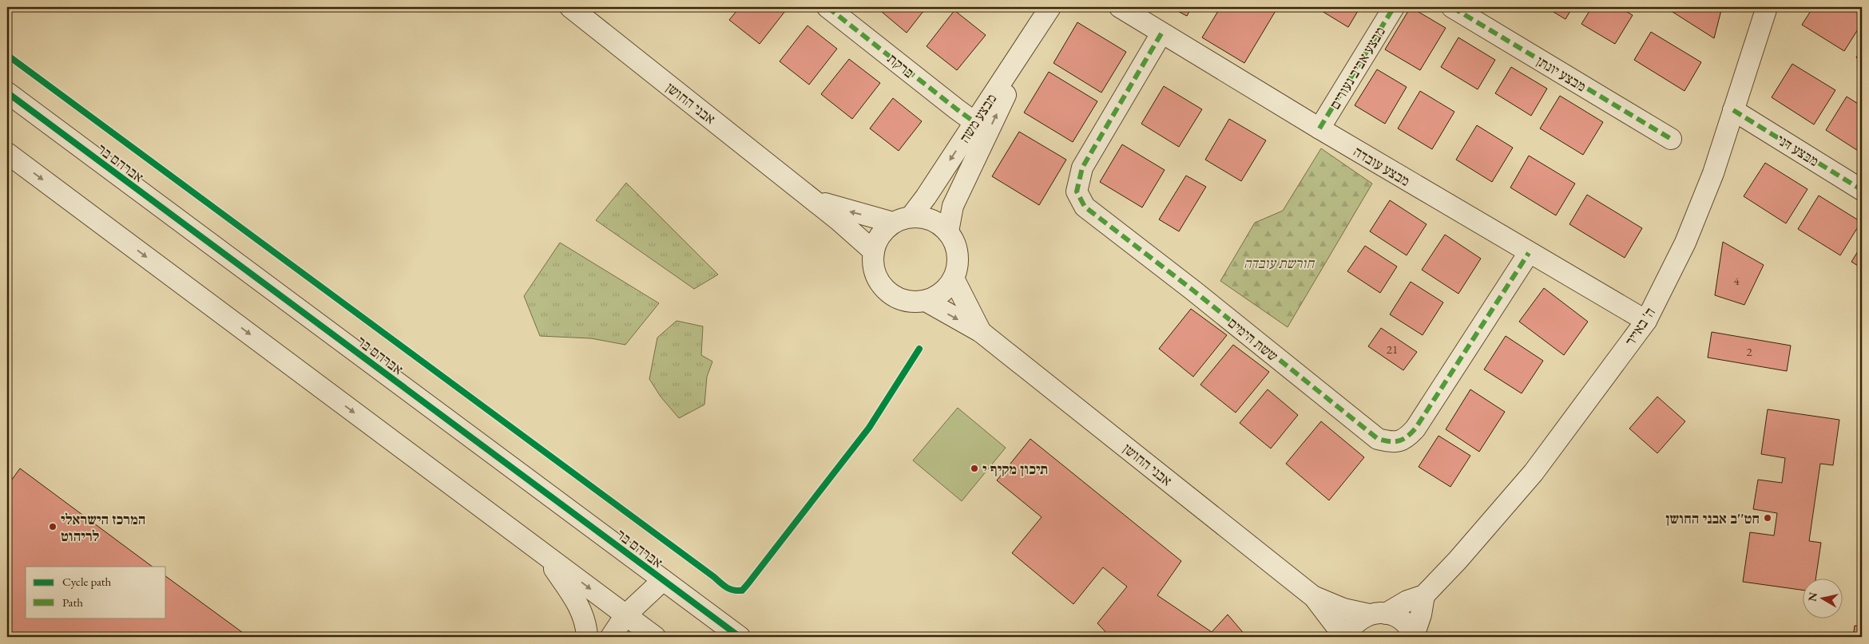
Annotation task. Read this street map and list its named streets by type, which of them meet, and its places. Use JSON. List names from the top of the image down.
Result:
{
  "streets": {
    "street": [
      "ברקת",
      "מבצע אביב נעורים",
      "מבצע יונתן",
      "אבני החושן",
      "מבצע משה",
      "מבצע דני",
      "אברהם בר",
      "מבצע עובדה",
      "ה' באייר",
      "ששת הימים"
    ]
  },
  "crossings": [
    ["ברקת", "מבצע משה"],
    ["מבצע אביב נעורים", "מבצע עובדה"],
    ["אבני החושן", "מבצע משה"],
    ["אבני החושן", "ה' באייר"],
    ["מבצע דני", "ה' באייר"],
    ["מבצע עובדה", "ה' באייר"],
    ["מבצע עובדה", "ששת הימים"]
  ],
  "parks": ["חורשת עובדה"],
  "places": ["תיכון מקיף י", "חט''ב אבני החושן", "המרכז הישראלי לריהוט"],
  "house_numbers": ["4", "21", "2"],
  "legend": ["Cycle path", "Path"],
  "north": "left"
}
